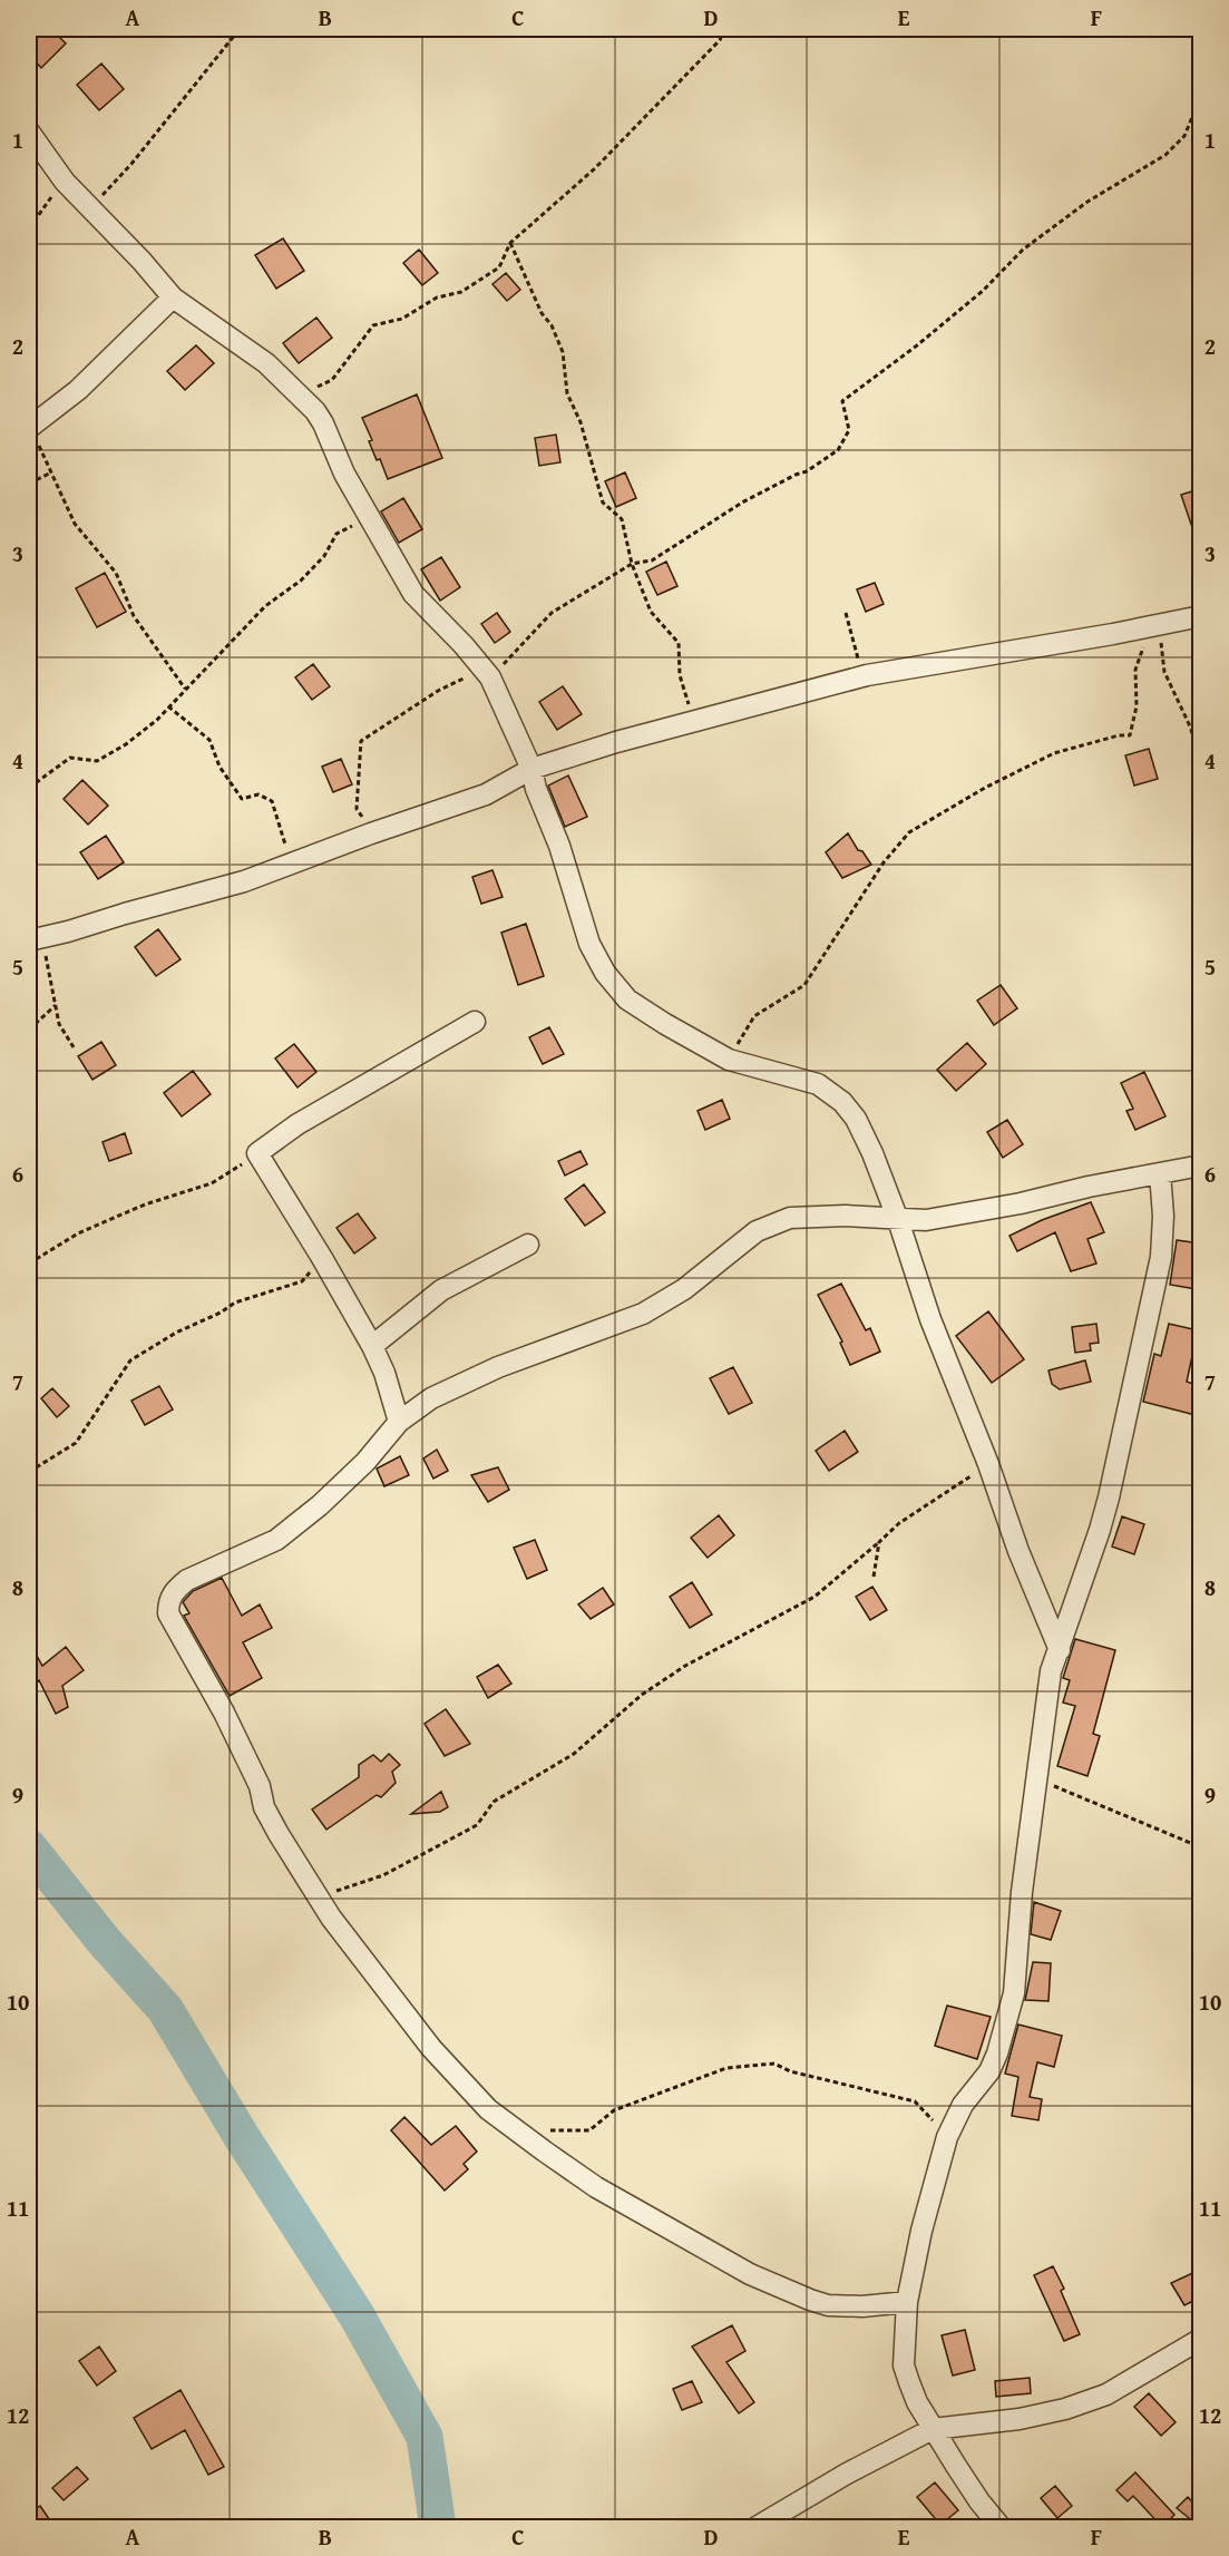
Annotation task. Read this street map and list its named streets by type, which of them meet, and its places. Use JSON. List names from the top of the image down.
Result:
{
  "grid": {
    "columns": [
      "A",
      "B",
      "C",
      "D",
      "E",
      "F"
    ],
    "rows": [
      "1",
      "2",
      "3",
      "4",
      "5",
      "6",
      "7",
      "8",
      "9",
      "10",
      "11",
      "12"
    ]
  }
}
